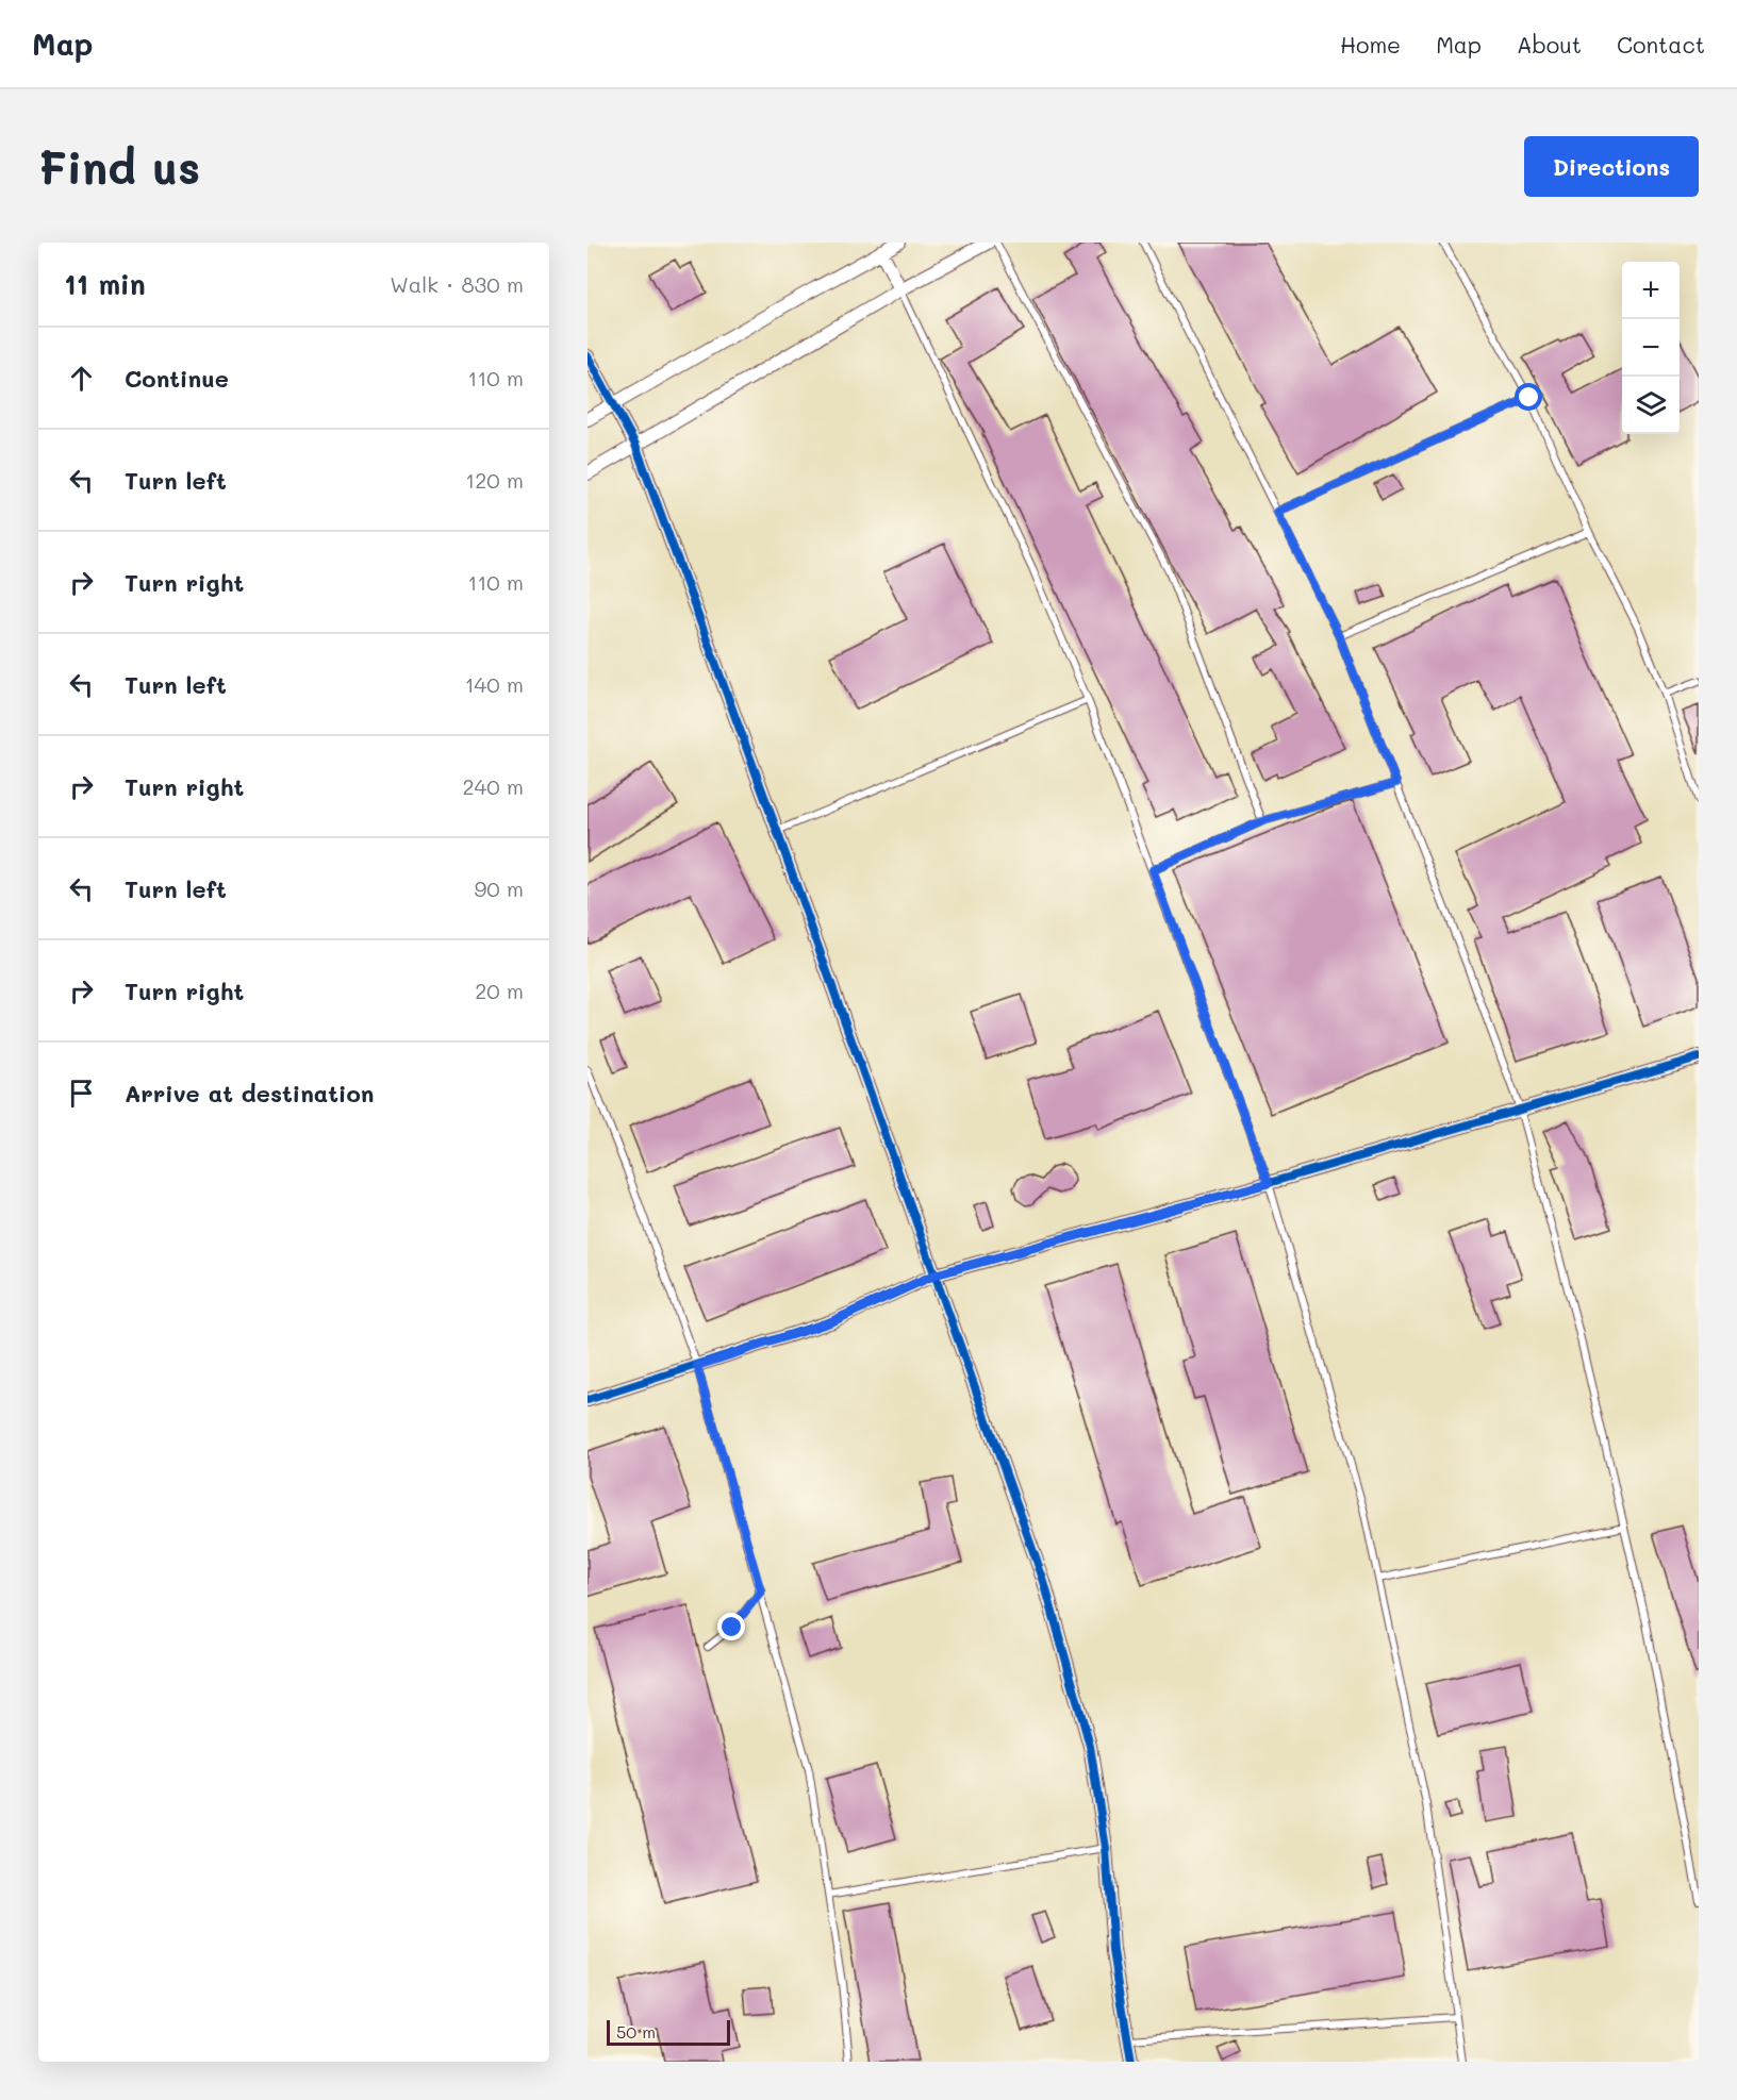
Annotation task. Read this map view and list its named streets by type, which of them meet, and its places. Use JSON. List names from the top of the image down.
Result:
{
  "scale_bar": "50 m",
  "page": {
    "header": "Map",
    "nav": [
      "Home",
      "Map",
      "About",
      "Contact"
    ],
    "buttons": "Directions",
    "title": "Find us",
    "heading": ["11 min", "Walk · 830 m"],
    "map_buttons": ["+", "−"],
    "list": [
      ["Continue", "110 m"],
      ["Turn left", "120 m"],
      ["Turn right", "110 m"],
      ["Turn left", "140 m"],
      ["Turn right", "240 m"],
      ["Turn left", "90 m"],
      ["Turn right", "20 m"],
      "Arrive at destination"
    ],
    "scale": "50 m"
  }
}
